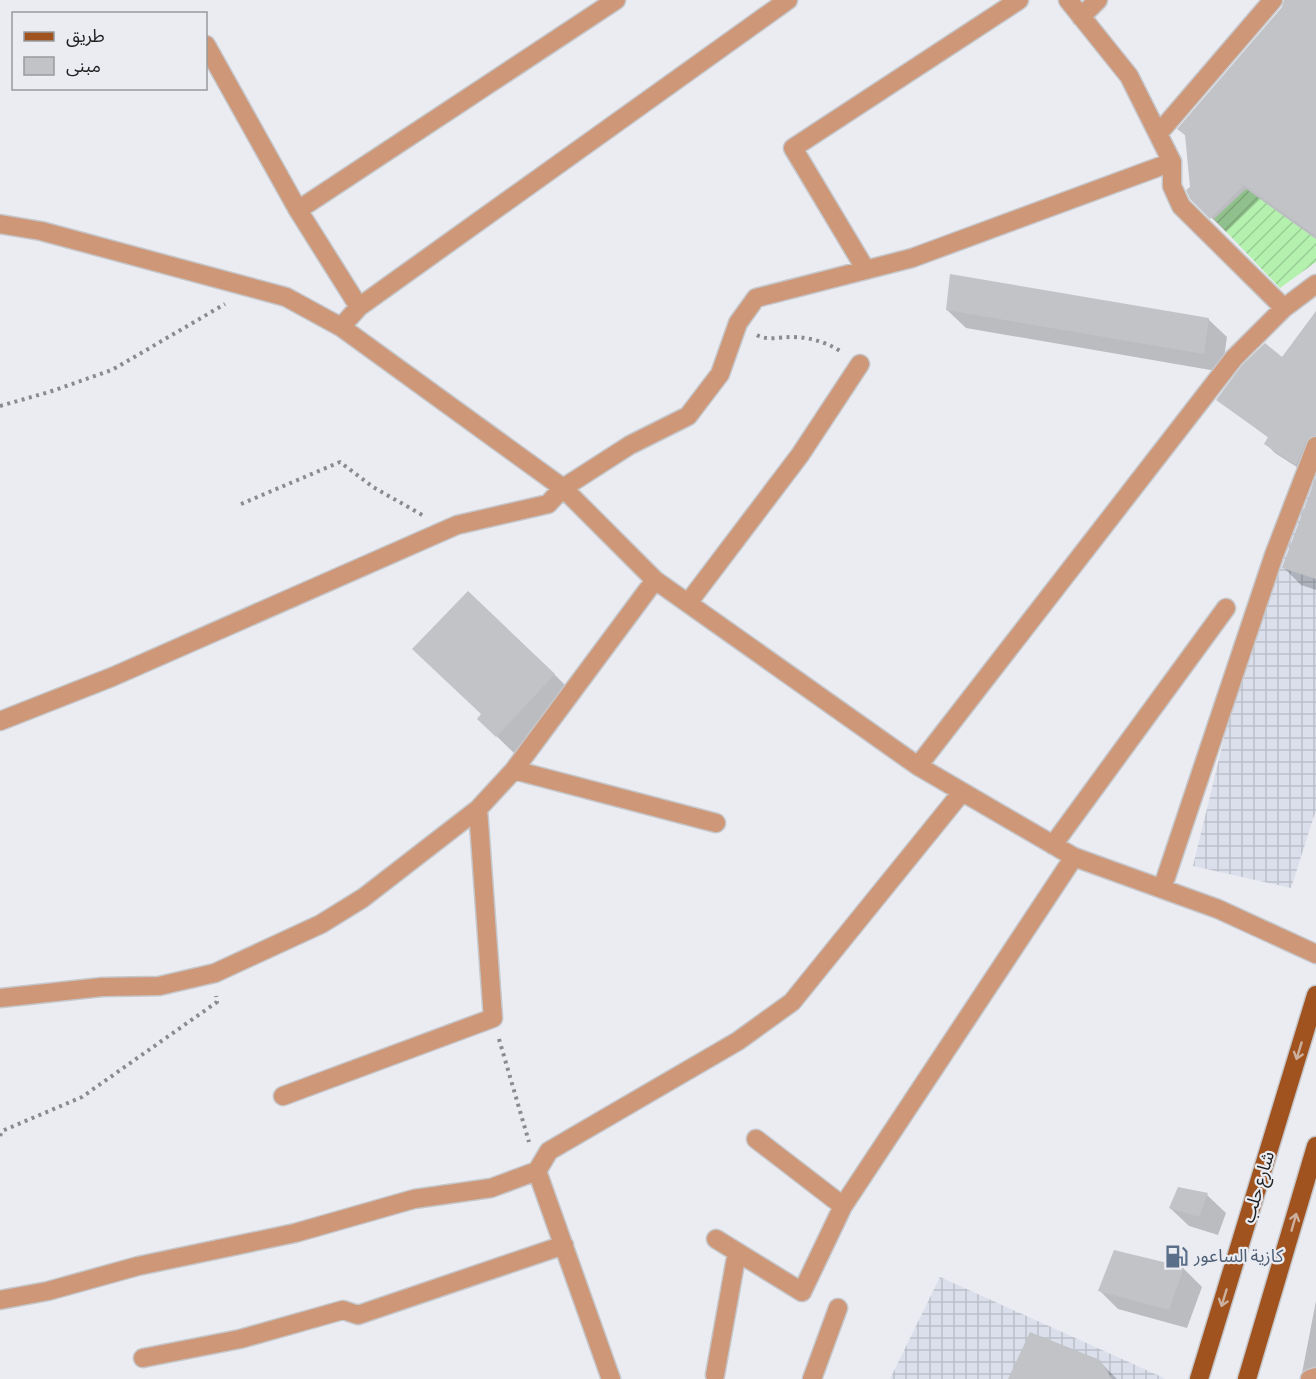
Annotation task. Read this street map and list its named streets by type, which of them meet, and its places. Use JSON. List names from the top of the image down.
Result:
{
  "streets": {
    "main road": ["شارع حلب"]
  },
  "places": {
    "fuel station": ["كازية الساعور"]
  },
  "legend": ["طريق", "مبنى"]
}
